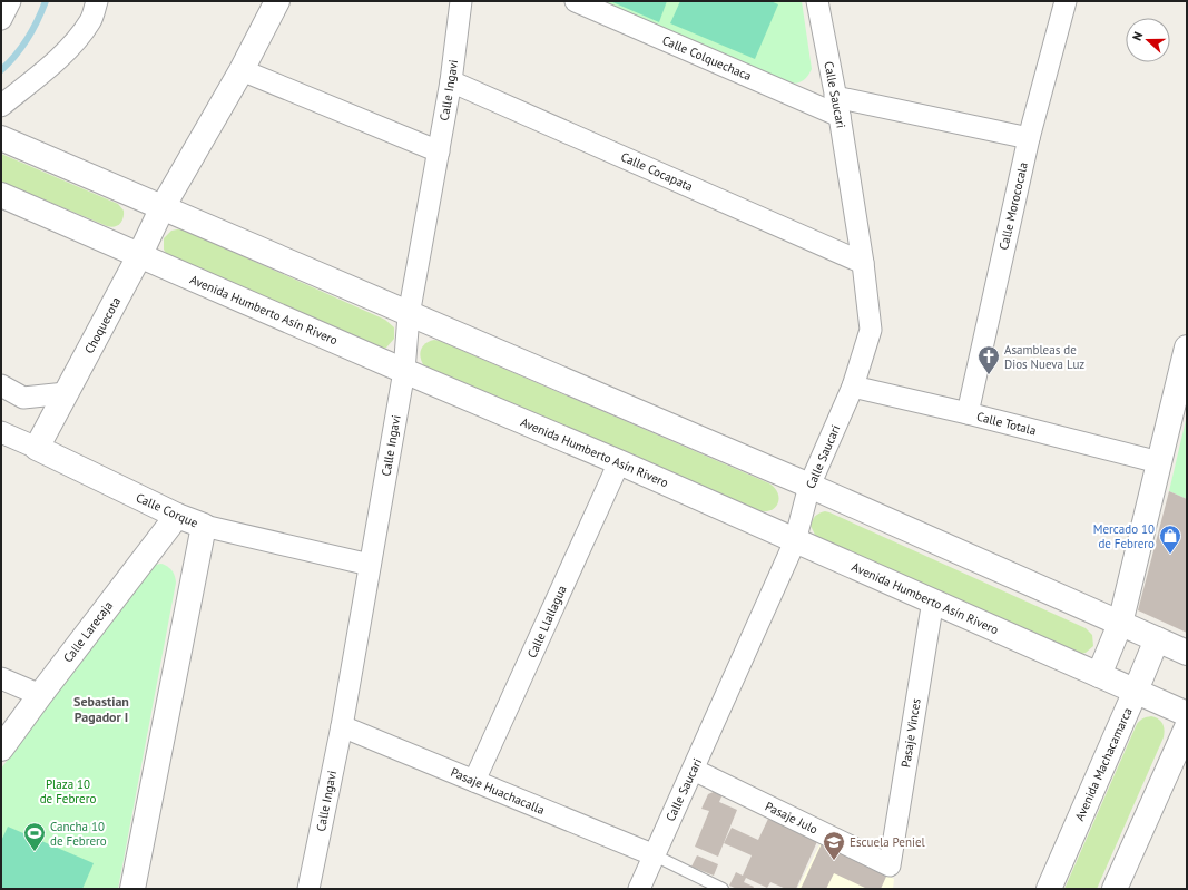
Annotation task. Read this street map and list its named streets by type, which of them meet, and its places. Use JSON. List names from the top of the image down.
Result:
{
  "streets": {
    "street": [
      "Calle Colquechaca",
      "Calle Ingavi",
      "Calle Saucari",
      "Calle Cocapata",
      "Calle Morococala",
      "Avenida Humberto Asín Rivero",
      "Choquecota",
      "Calle Totala",
      "Calle Corque",
      "Calle Llallagua",
      "Calle Larecaja",
      "Pasaje Vinces",
      "Avenida Machacamarca",
      "Pasaje Huachacalla",
      "Pasaje Julo"
    ]
  },
  "crossings": [
    ["Calle Colquechaca", "Calle Saucari"],
    ["Calle Colquechaca", "Calle Morococala"],
    ["Calle Ingavi", "Calle Cocapata"],
    ["Calle Ingavi", "Avenida Humberto Asín Rivero"],
    ["Calle Ingavi", "Calle Corque"],
    ["Calle Ingavi", "Pasaje Huachacalla"],
    ["Calle Saucari", "Calle Cocapata"],
    ["Calle Saucari", "Avenida Humberto Asín Rivero"],
    ["Calle Saucari", "Calle Totala"],
    ["Calle Saucari", "Pasaje Huachacalla"],
    ["Calle Saucari", "Pasaje Julo"],
    ["Calle Morococala", "Calle Totala"],
    ["Avenida Humberto Asín Rivero", "Choquecota"],
    ["Avenida Humberto Asín Rivero", "Calle Llallagua"],
    ["Avenida Humberto Asín Rivero", "Pasaje Vinces"],
    ["Avenida Humberto Asín Rivero", "Avenida Machacamarca"],
    ["Choquecota", "Calle Corque"],
    ["Calle Corque", "Calle Larecaja"],
    ["Calle Llallagua", "Pasaje Huachacalla"],
    ["Pasaje Vinces", "Pasaje Julo"]
  ],
  "districts": ["Sebastian Pagador I"],
  "parks": ["Plaza 10 de Febrero"],
  "places": {
    "church": ["Asambleas de Dios Nueva Luz"],
    "shop": ["Mercado 10 de Febrero"],
    "sports": ["Cancha 10 de Febrero"],
    "school or university": ["Escuela Peniel"]
  },
  "north": "left"
}
